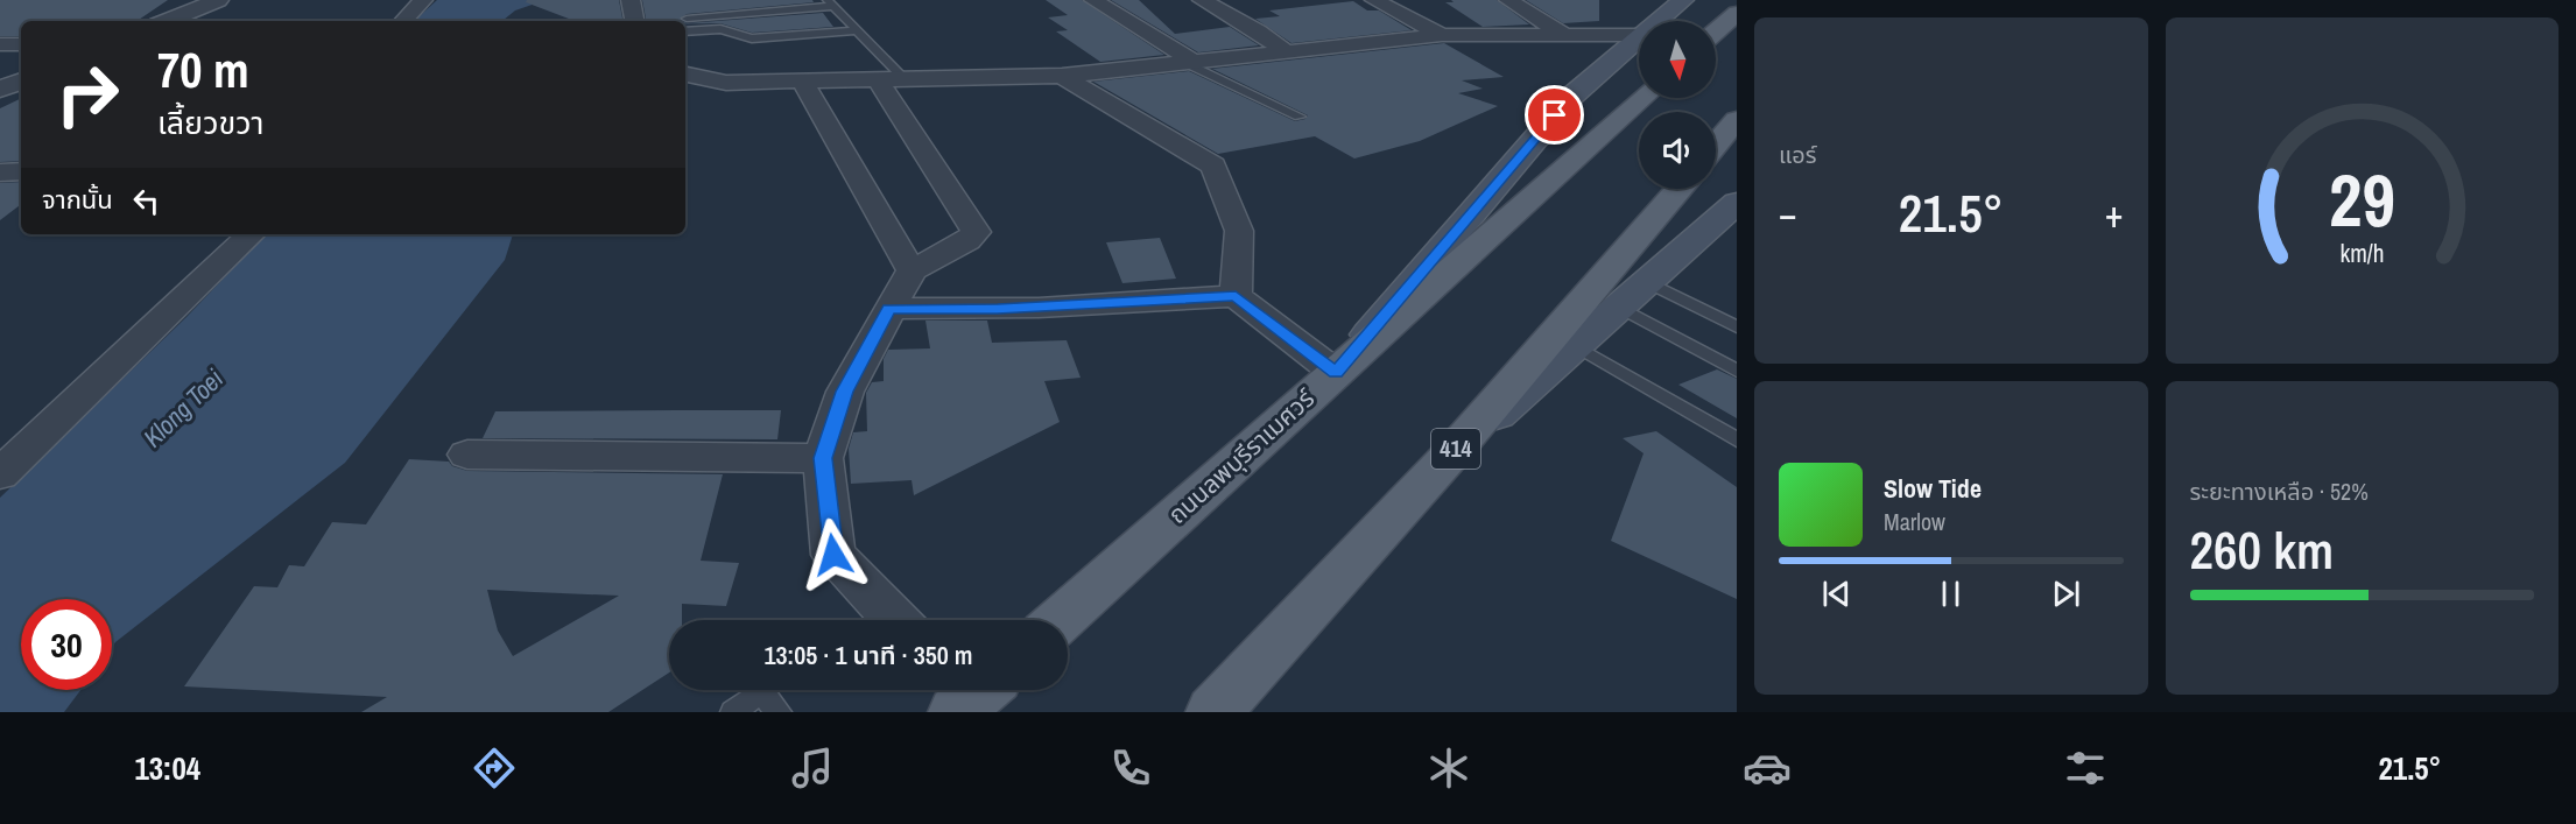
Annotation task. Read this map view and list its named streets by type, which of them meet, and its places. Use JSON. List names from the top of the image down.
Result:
{
  "streets": {
    "main road": ["414", "ถนนลพบุรีราเมศวร์"]
  },
  "water": ["Klong Toei"],
  "north": "bottom",
  "page": {
    "tile": [
      "แอร์",
      ["ระยะทางเหลือ · 52%", "260 km"]
    ],
    "turn": ["70 m", "เลี้ยวขวา"],
    "then": "จากนั้น",
    "heat": ["−", "21.5°", "+"],
    "song": ["Slow Tide", "Marlow"],
    "limit": "30",
    "trip": "13:05 · 1 นาที · 350 m",
    "tabs": ["13:04", "21.5°"],
    "gauge": ["29", "km/h"]
  }
}
